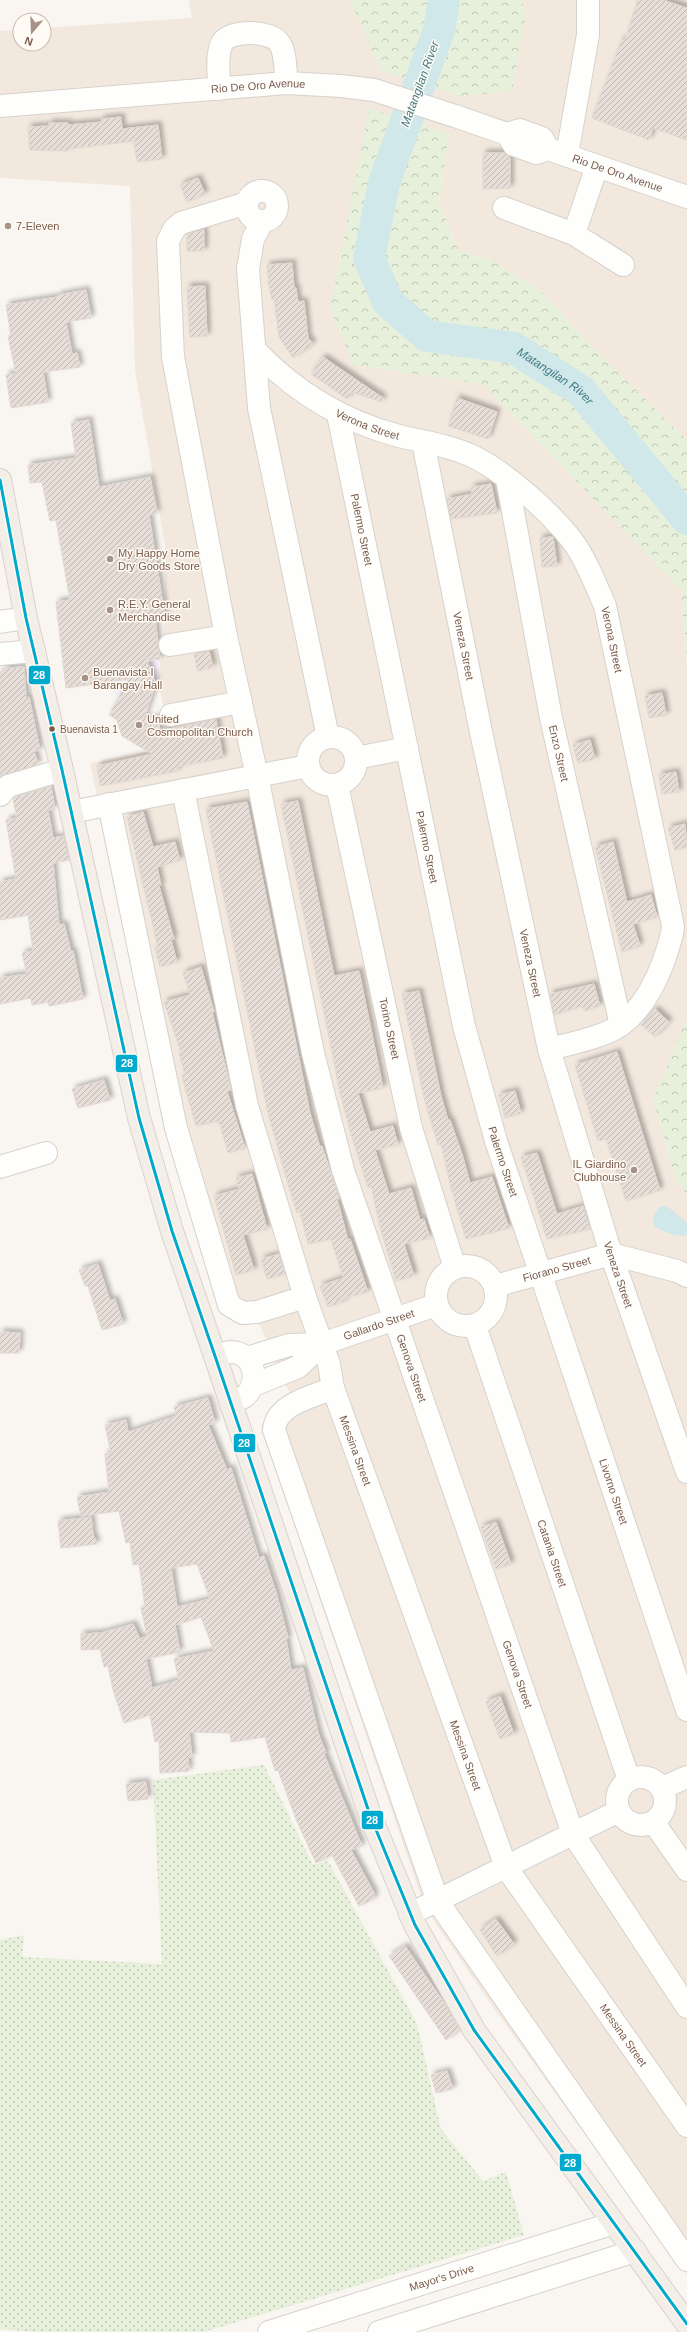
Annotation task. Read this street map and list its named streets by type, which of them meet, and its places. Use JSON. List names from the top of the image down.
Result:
{
  "streets": {
    "street": [
      "Rio De Oro Avenue",
      "Verona Street",
      "Palermo Street",
      "Veneza Street",
      "Enzo Street",
      "Torino Street",
      "Fiorano Street",
      "Gallardo Street",
      "Genova Street",
      "Messina Street",
      "Livorno Street",
      "Catania Street",
      "Mayor's Drive"
    ]
  },
  "crossings": [
    ["Verona Street", "Palermo Street"],
    ["Verona Street", "Veneza Street"],
    ["Verona Street", "Enzo Street"],
    ["Verona Street", "Genova Street"],
    ["Palermo Street", "Fiorano Street"],
    ["Palermo Street", "Livorno Street"],
    ["Veneza Street", "Fiorano Street"],
    ["Torino Street", "Fiorano Street"],
    ["Torino Street", "Gallardo Street"],
    ["Torino Street", "Catania Street"],
    ["Fiorano Street", "Gallardo Street"],
    ["Fiorano Street", "Livorno Street"],
    ["Fiorano Street", "Catania Street"],
    ["Gallardo Street", "Genova Street"],
    ["Gallardo Street", "Messina Street"],
    ["Gallardo Street", "Catania Street"]
  ],
  "water": ["Matangilan River"],
  "places": [
    "7-Eleven",
    "My Happy Home Dry Goods Store",
    "R.E.Y. General Merchandise",
    "Buenavista I Barangay Hall",
    "United Cosmopolitan Church",
    "Buenavista 1",
    "IL Giardino Clubhouse"
  ],
  "lines": ["transit line 28"],
  "north": "bottom"
}
